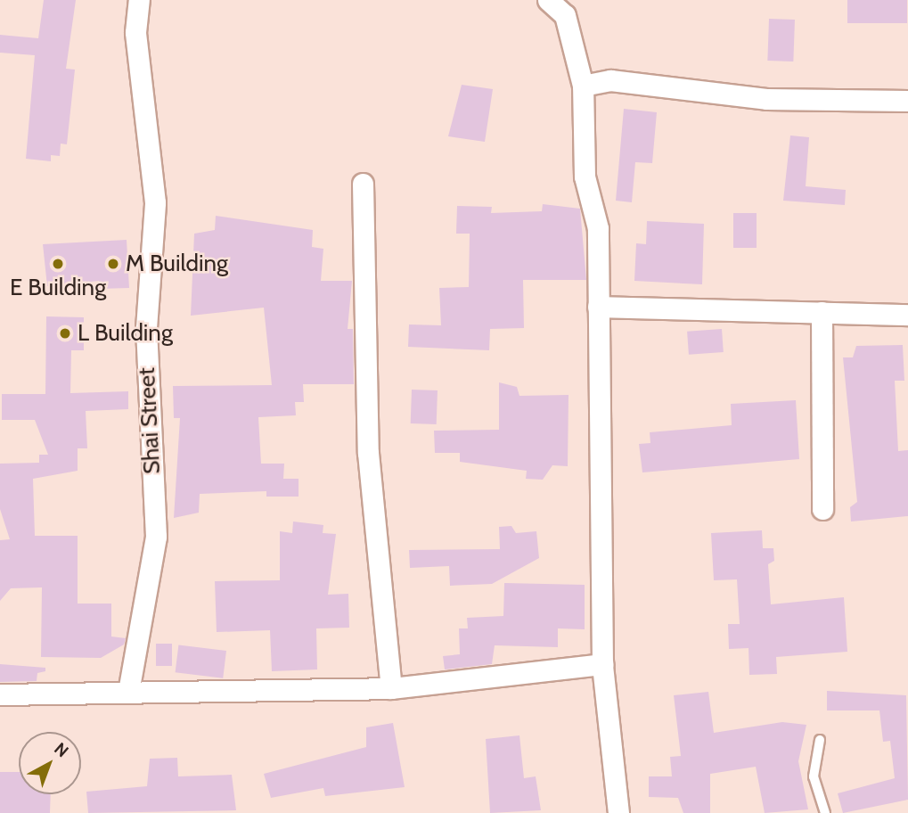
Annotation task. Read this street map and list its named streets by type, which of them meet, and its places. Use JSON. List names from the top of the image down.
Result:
{
  "streets": {
    "street": ["Shai Street"]
  },
  "places": ["E Building", "M Building", "L Building"],
  "north": "top right"
}
